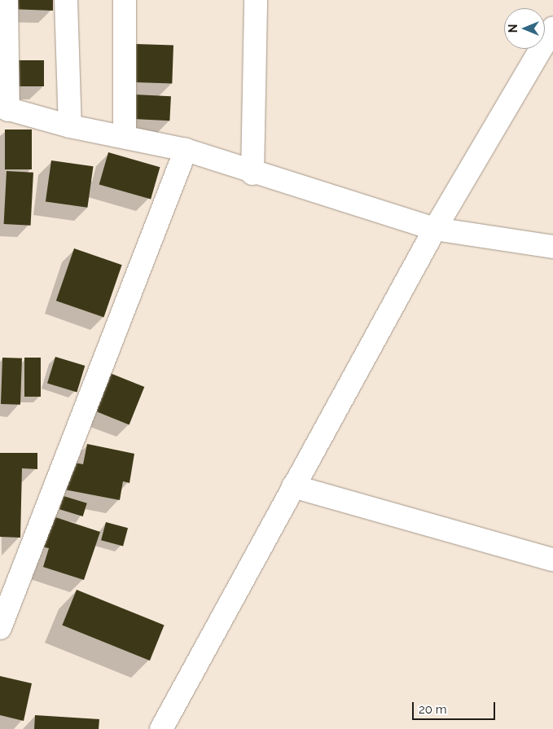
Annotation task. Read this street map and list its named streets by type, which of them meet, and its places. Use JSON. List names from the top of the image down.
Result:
{
  "scale_bar": "20 m",
  "north": "left"
}
